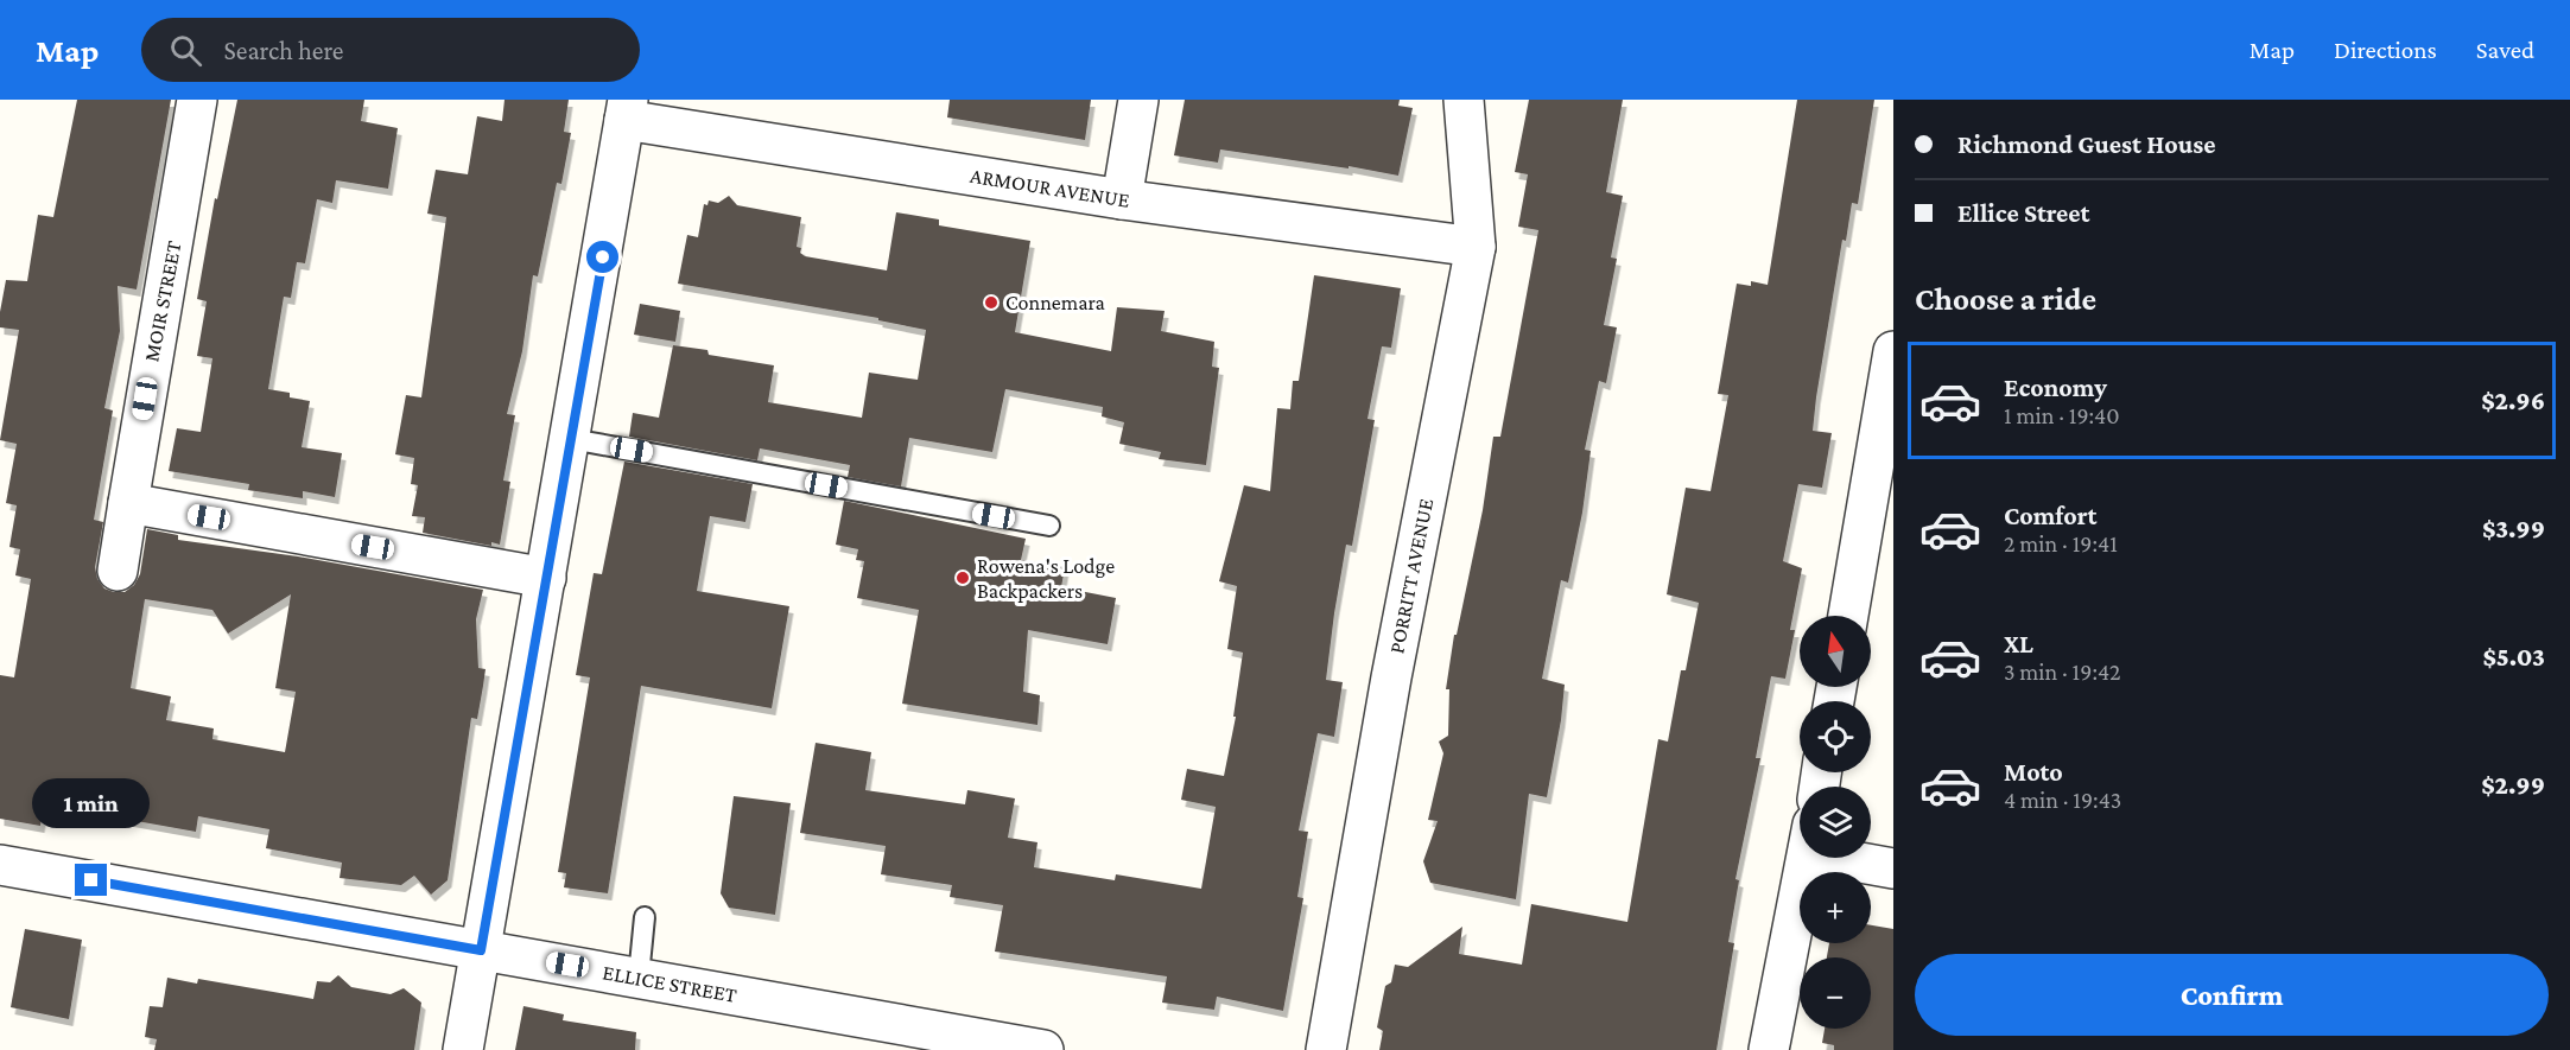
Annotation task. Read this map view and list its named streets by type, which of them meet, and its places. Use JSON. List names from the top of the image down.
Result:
{
  "streets": {
    "street": [
      "ARMOUR AVENUE",
      "MOIR STREET",
      "PORRITT AVENUE",
      "ELLICE STREET"
    ]
  },
  "crossings": [
    ["ARMOUR AVENUE", "PORRITT AVENUE"]
  ],
  "places": ["Connemara", "Rowena's Lodge Backpackers"],
  "north": "top",
  "page": {
    "header": "Map",
    "search": "Search here",
    "nav": ["Map", "Directions", "Saved"],
    "banner": ["Richmond Guest House", "Ellice Street"],
    "heading": "Choose a ride",
    "list": [
      {
        "name": "Economy",
        "note": "1 min · 19:40",
        "value": "$2.96"
      },
      {
        "name": "Comfort",
        "note": "2 min · 19:41",
        "value": "$3.99"
      },
      {
        "name": "XL",
        "note": "3 min · 19:42",
        "value": "$5.03"
      },
      {
        "name": "Moto",
        "note": "4 min · 19:43",
        "value": "$2.99"
      }
    ],
    "map_buttons": ["+", "−"],
    "bubble": "1 min",
    "buttons": "Confirm"
  }
}
